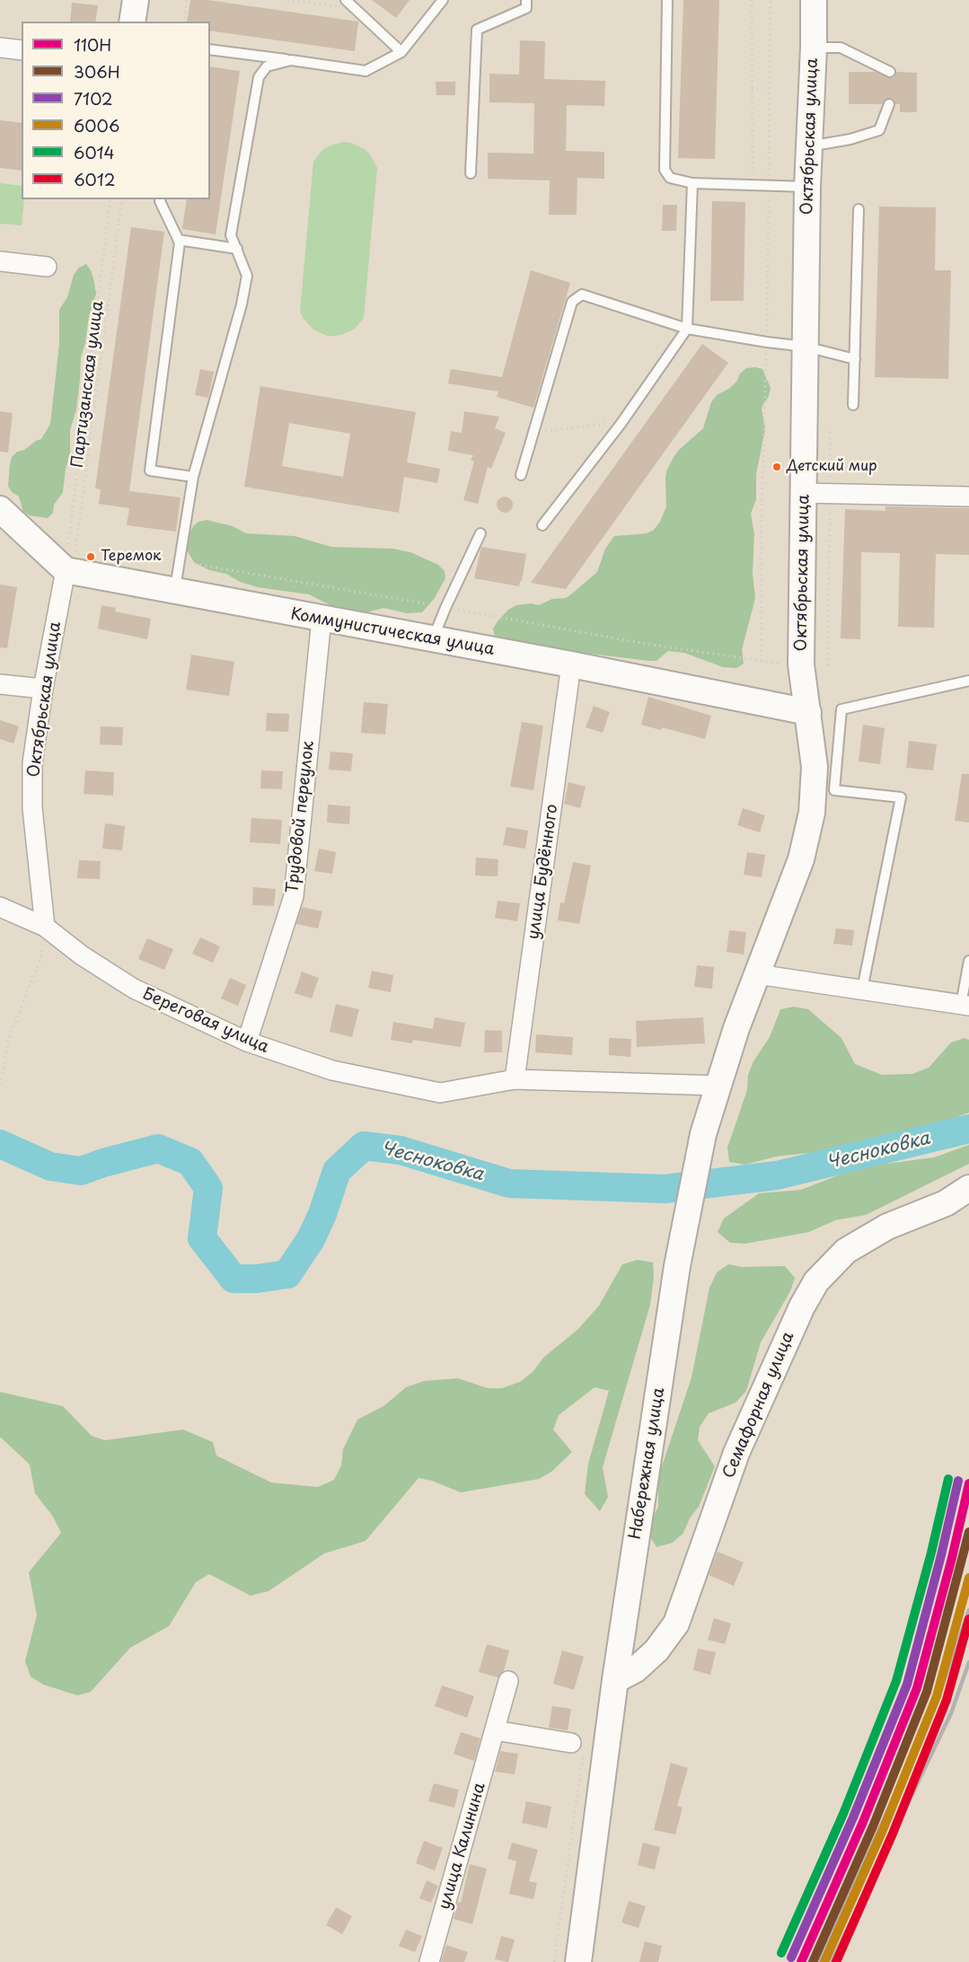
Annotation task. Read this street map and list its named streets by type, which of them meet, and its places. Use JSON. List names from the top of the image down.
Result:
{
  "streets": {
    "street": [
      "Октябрьская улица",
      "Коммунистическая улица",
      "Трудовой переулок",
      "улица Будённого",
      "Береговая улица",
      "Семафорная улица",
      "Набережная улица",
      "улица Калинина"
    ],
    "path": ["Партизанская улица"]
  },
  "crossings": [
    ["Октябрьская улица", "Партизанская улица"],
    ["Октябрьская улица", "Коммунистическая улица"],
    ["Октябрьская улица", "Береговая улица"],
    ["Октябрьская улица", "Набережная улица"],
    ["Партизанская улица", "Коммунистическая улица"],
    ["Коммунистическая улица", "Трудовой переулок"],
    ["Коммунистическая улица", "улица Будённого"],
    ["Трудовой переулок", "Береговая улица"],
    ["улица Будённого", "Береговая улица"],
    ["Береговая улица", "Набережная улица"],
    ["Семафорная улица", "Набережная улица"]
  ],
  "water": ["Чесноковка"],
  "places": ["Детский мир", "Теремок"],
  "lines": [
    "transit line 6014",
    "transit line 7102",
    "transit line 110Н",
    "transit line 306Н",
    "transit line 6006",
    "transit line 6012"
  ],
  "legend": [
    "110Н",
    "306Н",
    "7102",
    "6006",
    "6014",
    "6012"
  ]
}
